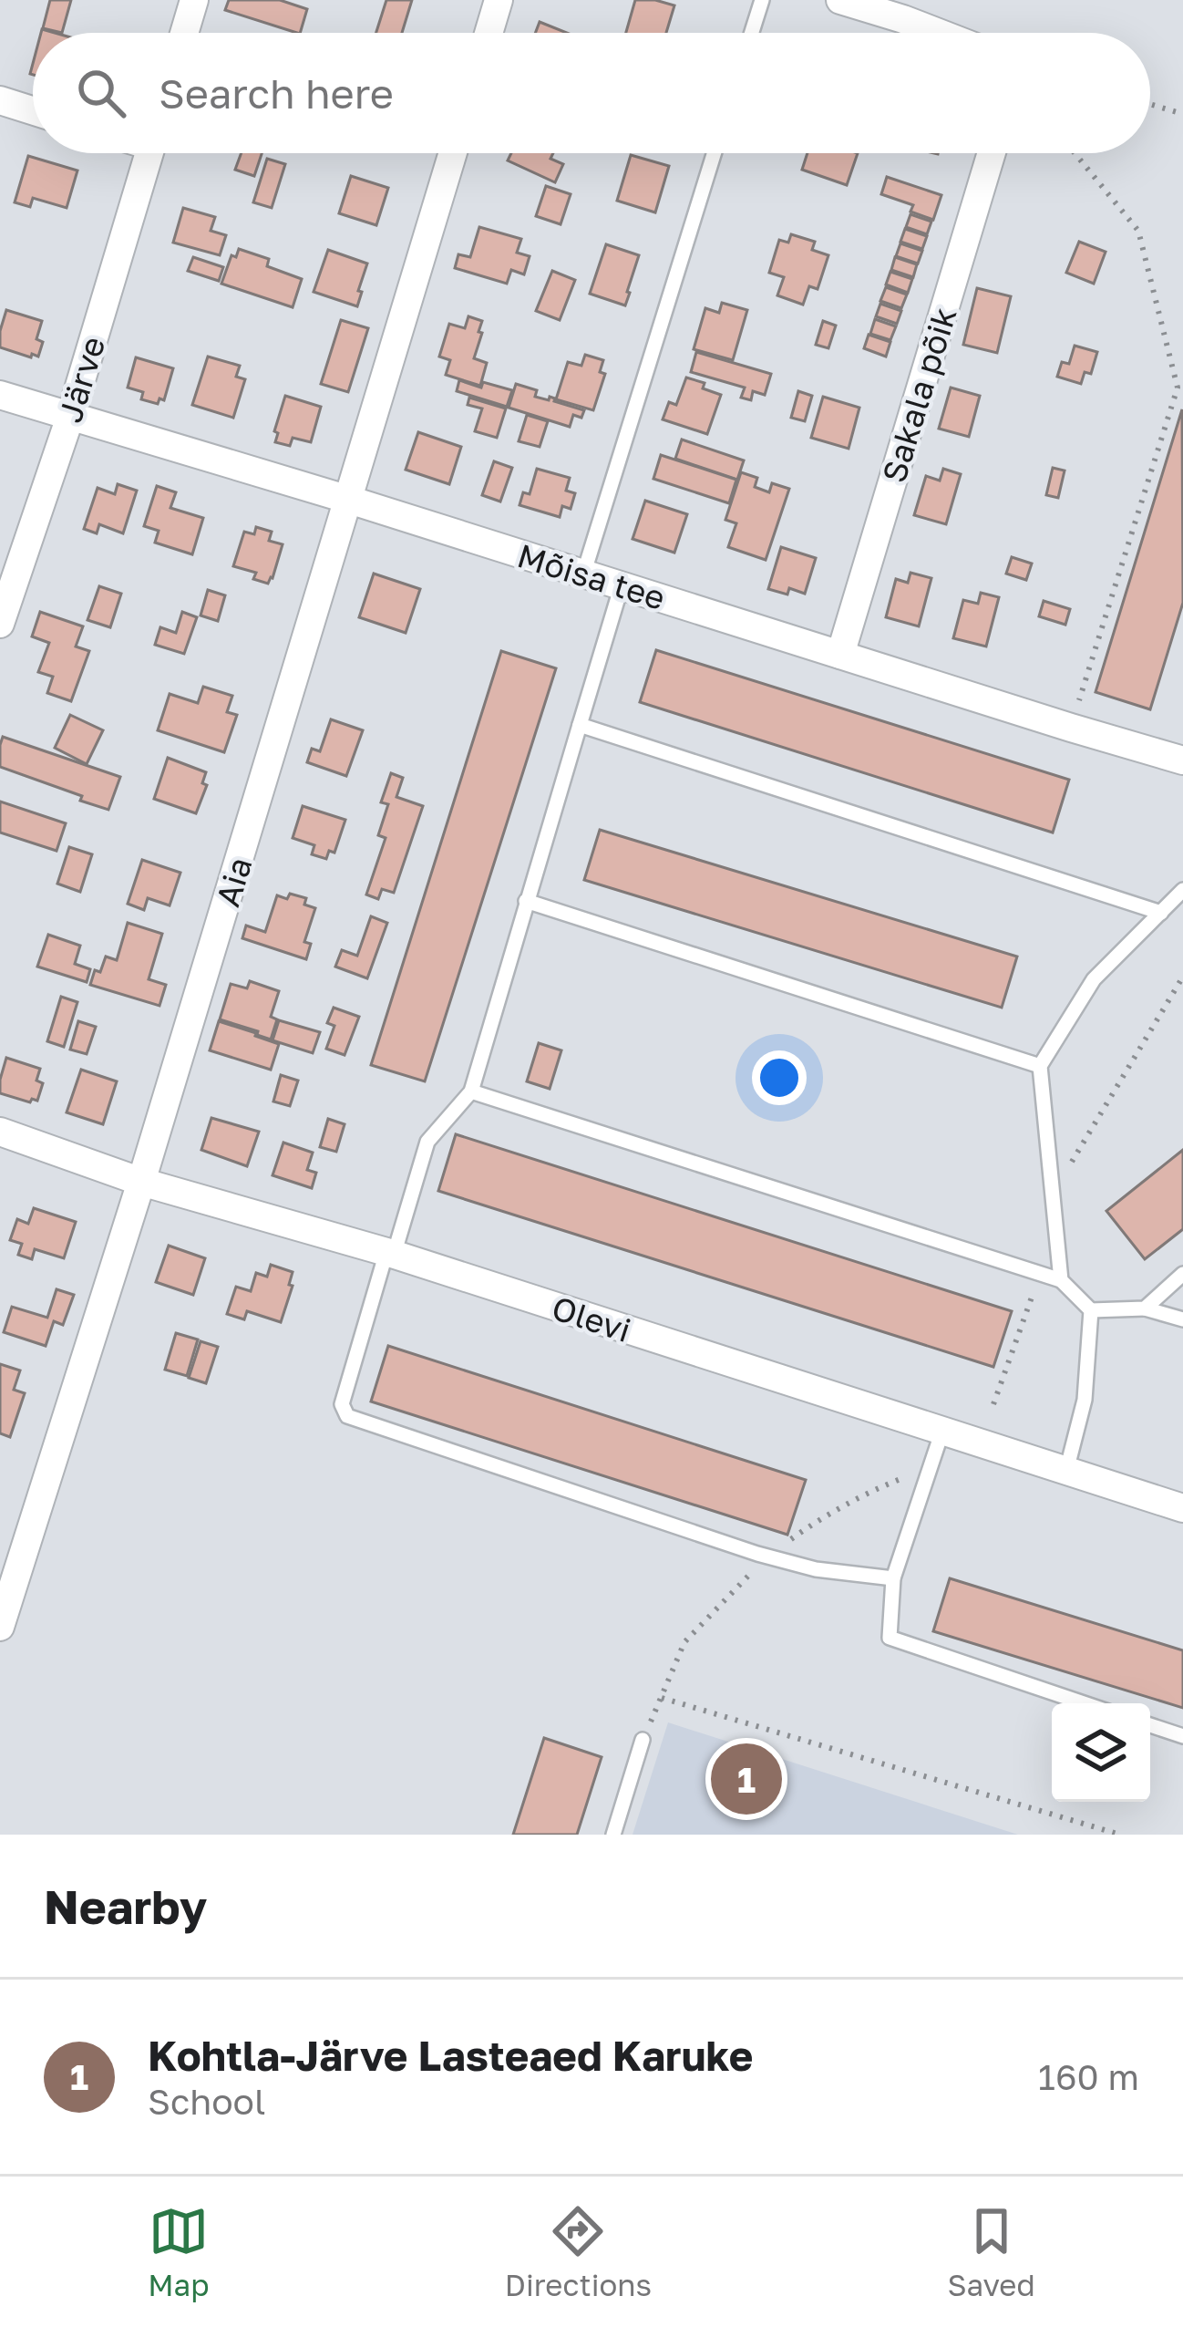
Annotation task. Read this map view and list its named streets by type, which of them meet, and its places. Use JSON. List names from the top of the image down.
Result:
{
  "streets": {
    "street": [
      "Järve",
      "Sakala põik",
      "Mõisa tee",
      "Aia",
      "Olevi"
    ]
  },
  "crossings": [
    ["Järve", "Mõisa tee"],
    ["Sakala põik", "Mõisa tee"],
    ["Mõisa tee", "Aia"],
    ["Aia", "Olevi"]
  ],
  "page": {
    "search": "Search here",
    "pins": "1",
    "heading": "Nearby",
    "list": [
      {
        "mark": "1",
        "name": "Kohtla-Järve Lasteaed Karuke",
        "note": "School",
        "value": "160 m"
      }
    ],
    "nav": ["Map", "Directions", "Saved"]
  }
}
